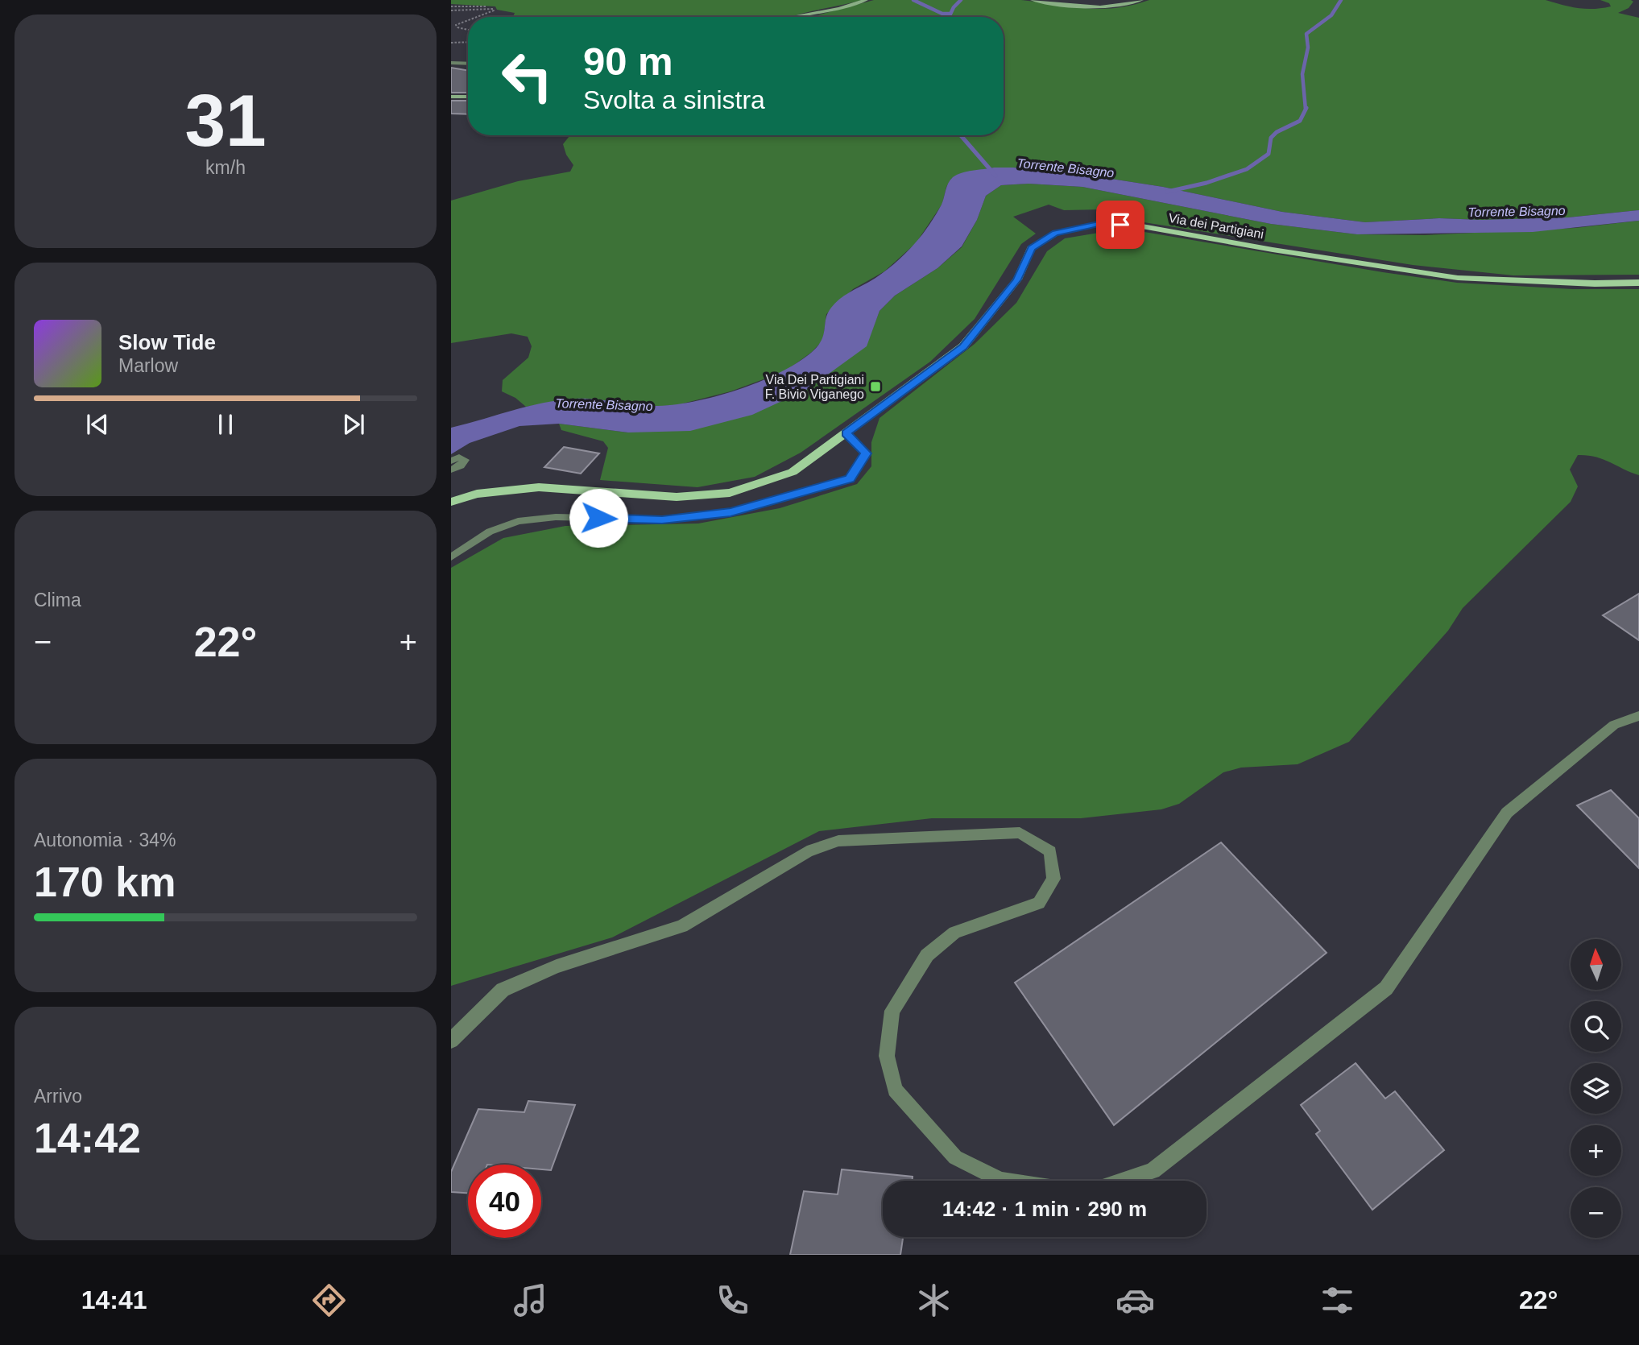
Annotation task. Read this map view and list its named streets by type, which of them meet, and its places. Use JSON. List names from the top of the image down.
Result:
{
  "streets": {
    "main road": ["Via dei Partigiani"]
  },
  "water": ["Torrente Bisagno"],
  "places": {
    "transit": ["Via Dei Partigiani F. Bivio Viganego"]
  },
  "north": "top",
  "page": {
    "tile": [
      ["31", "km/h"],
      "Clima",
      ["Autonomia · 34%", "170 km"],
      ["Arrivo", "14:42"]
    ],
    "turn": ["90 m", "Svolta a sinistra"],
    "song": ["Slow Tide", "Marlow"],
    "heat": ["−", "22°", "+"],
    "map_buttons": ["+", "−"],
    "limit": "40",
    "trip": "14:42 · 1 min · 290 m",
    "tabs": ["14:41", "22°"]
  }
}
